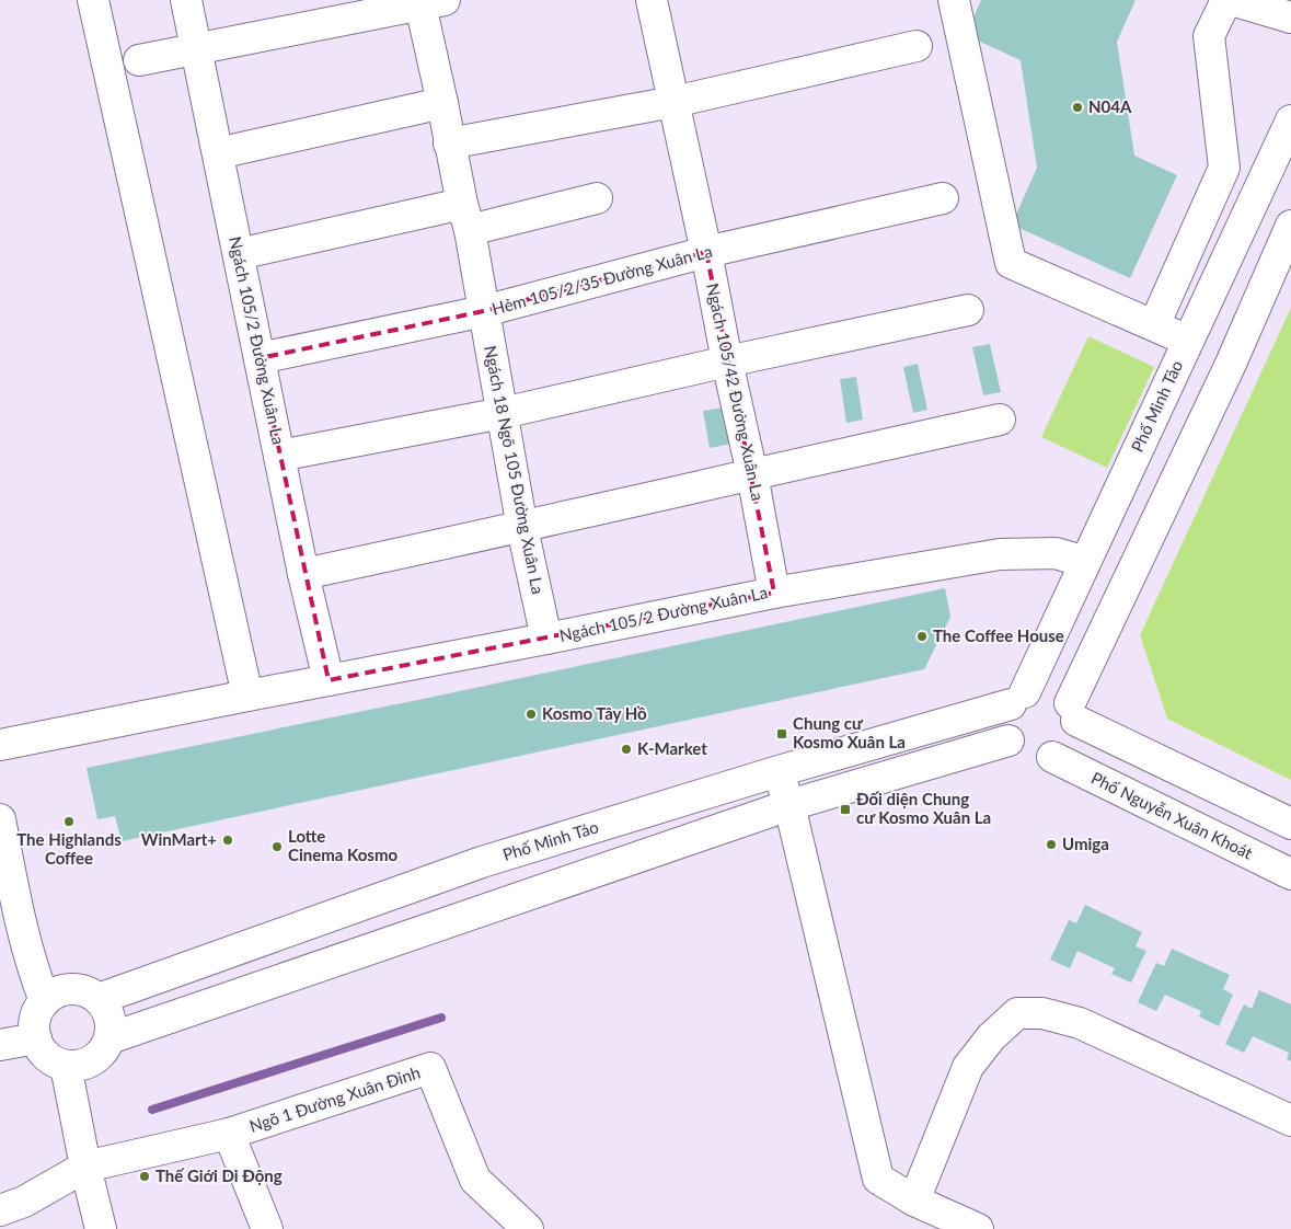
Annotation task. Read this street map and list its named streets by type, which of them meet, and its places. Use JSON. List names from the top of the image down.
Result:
{
  "streets": {
    "street": [
      "Hẻm 105/2/35 Đường Xuân La",
      "Ngách 105/2 Đường Xuân La",
      "Ngách 105/42 Đường Xuân La",
      "Phố Minh Tảo",
      "Ngách 18 Ngõ 105 Đường Xuân La",
      "Phố Nguyễn Xuân Khoát",
      "Ngõ 1 Đường Xuân Đỉnh"
    ]
  },
  "crossings": [
    ["Hẻm 105/2/35 Đường Xuân La", "Ngách 105/2 Đường Xuân La"],
    ["Hẻm 105/2/35 Đường Xuân La", "Ngách 105/42 Đường Xuân La"],
    ["Hẻm 105/2/35 Đường Xuân La", "Ngách 18 Ngõ 105 Đường Xuân La"],
    ["Ngách 105/2 Đường Xuân La", "Ngách 105/42 Đường Xuân La"],
    ["Ngách 105/2 Đường Xuân La", "Phố Minh Tảo"],
    ["Ngách 105/2 Đường Xuân La", "Ngách 18 Ngõ 105 Đường Xuân La"],
    ["Phố Minh Tảo", "Phố Nguyễn Xuân Khoát"]
  ],
  "places": {
    "other": [
      "N04A",
      "The Coffee House",
      "Kosmo Tây Hồ",
      "K-Market",
      "The Highlands Coffee",
      "WinMart+",
      "Umiga",
      "Lotte Cinema Kosmo",
      "Thế Giới Di Động"
    ],
    "transit": ["Chung cư Kosmo Xuân La", "Đối diện Chung cư Kosmo Xuân La"]
  }
}
